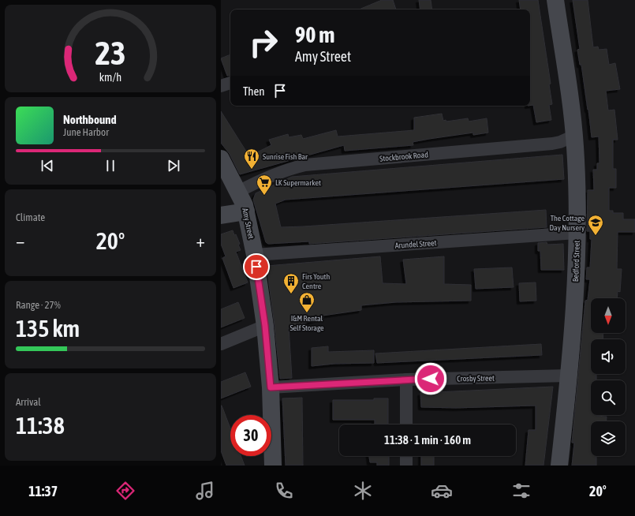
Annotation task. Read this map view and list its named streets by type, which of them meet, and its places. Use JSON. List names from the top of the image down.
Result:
{
  "streets": {
    "street": [
      "Stockbrook Road",
      "Amy Street",
      "Arundel Street",
      "Bedford Street",
      "Crosby Street"
    ]
  },
  "crossings": [
    ["Stockbrook Road", "Amy Street"],
    ["Stockbrook Road", "Bedford Street"],
    ["Amy Street", "Arundel Street"],
    ["Amy Street", "Crosby Street"],
    ["Arundel Street", "Bedford Street"],
    ["Bedford Street", "Crosby Street"]
  ],
  "places": {
    "restaurant": ["Sunrise Fish Bar"],
    "supermarket": ["LK Supermarket"],
    "school or university": ["The Cottage Day Nursery"],
    "building": ["Firs Youth Centre"],
    "shop": ["I&M Rental Self Storage"]
  },
  "north": "bottom",
  "page": {
    "turn": ["90 m", "Amy Street"],
    "then": "Then",
    "song": ["Northbound", "June Harbor"],
    "tile": [
      "Climate",
      ["Range · 27%", "135 km"],
      ["Arrival", "11:38"]
    ],
    "heat": ["−", "20°", "+"],
    "limit": "30",
    "trip": "11:38 · 1 min · 160 m",
    "tabs": ["11:37", "20°"],
    "gauge": ["23", "km/h"]
  }
}
